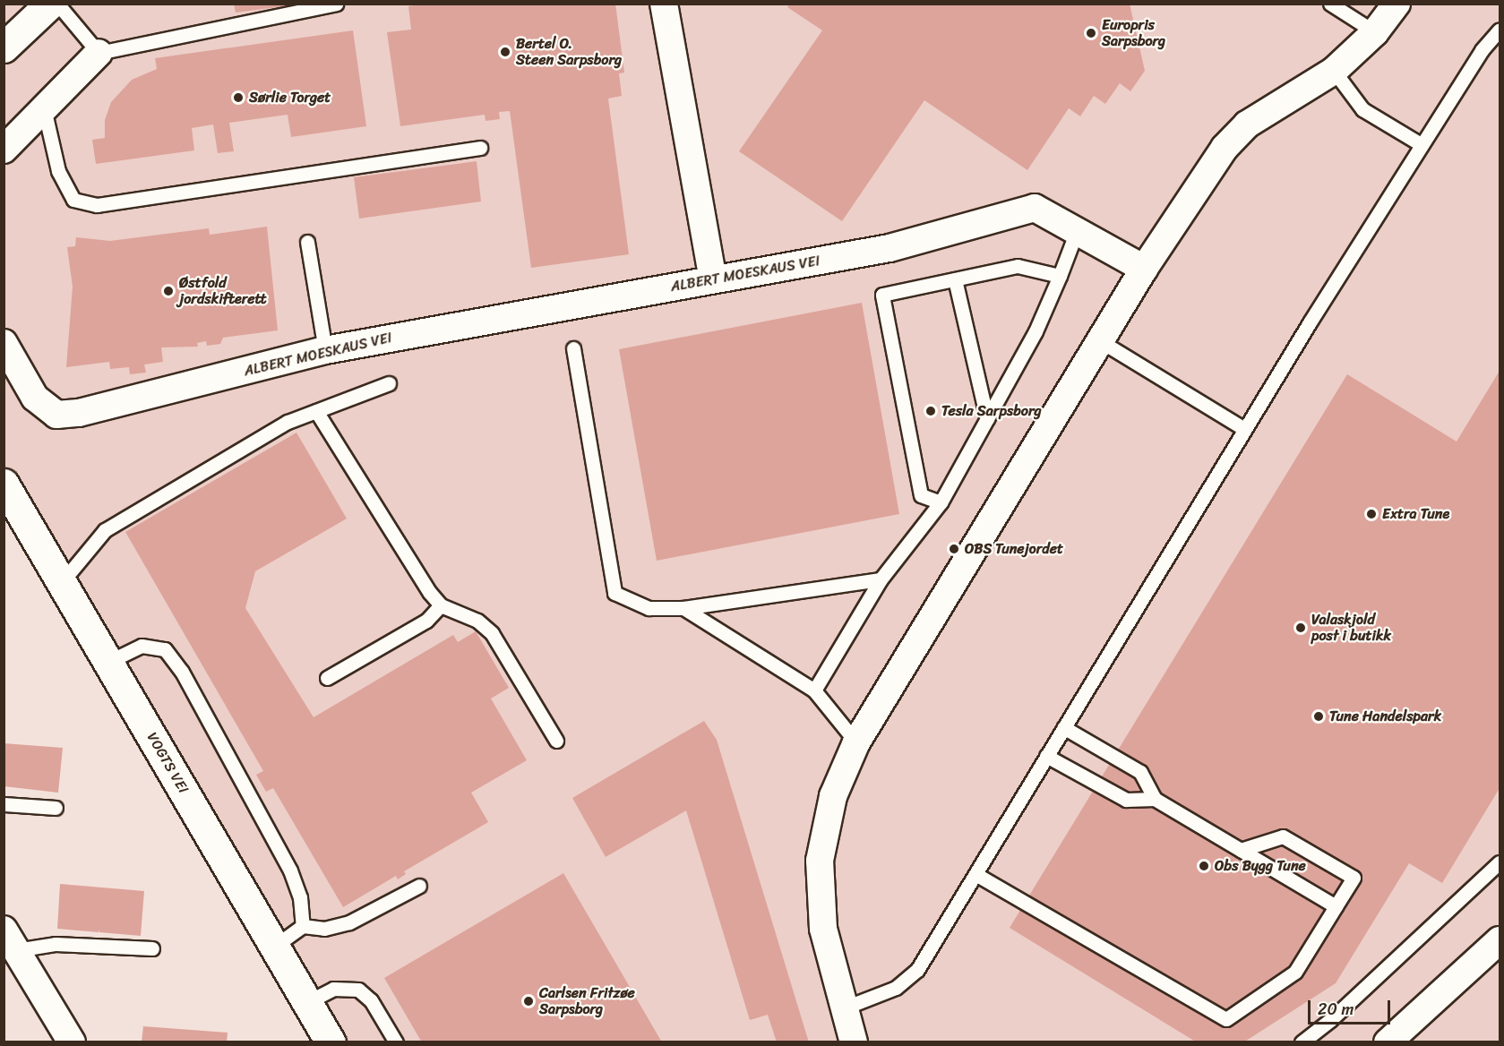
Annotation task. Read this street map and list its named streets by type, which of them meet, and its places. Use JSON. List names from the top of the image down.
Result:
{
  "streets": {
    "street": ["ALBERT MOESKAUS VEI", "VOGTS VEI"]
  },
  "places": [
    "Europris Sarpsborg",
    "Bertel O. Steen Sarpsborg",
    "Sørlie Torget",
    "Østfold jordskifterett",
    "Tesla Sarpsborg",
    "Extra Tune",
    "OBS Tunejordet",
    "Valaskjold post i butikk",
    "Tune Handelspark",
    "Obs Bygg Tune",
    "Carlsen Fritzøe Sarpsborg"
  ],
  "scale_bar": "20 m"
}
